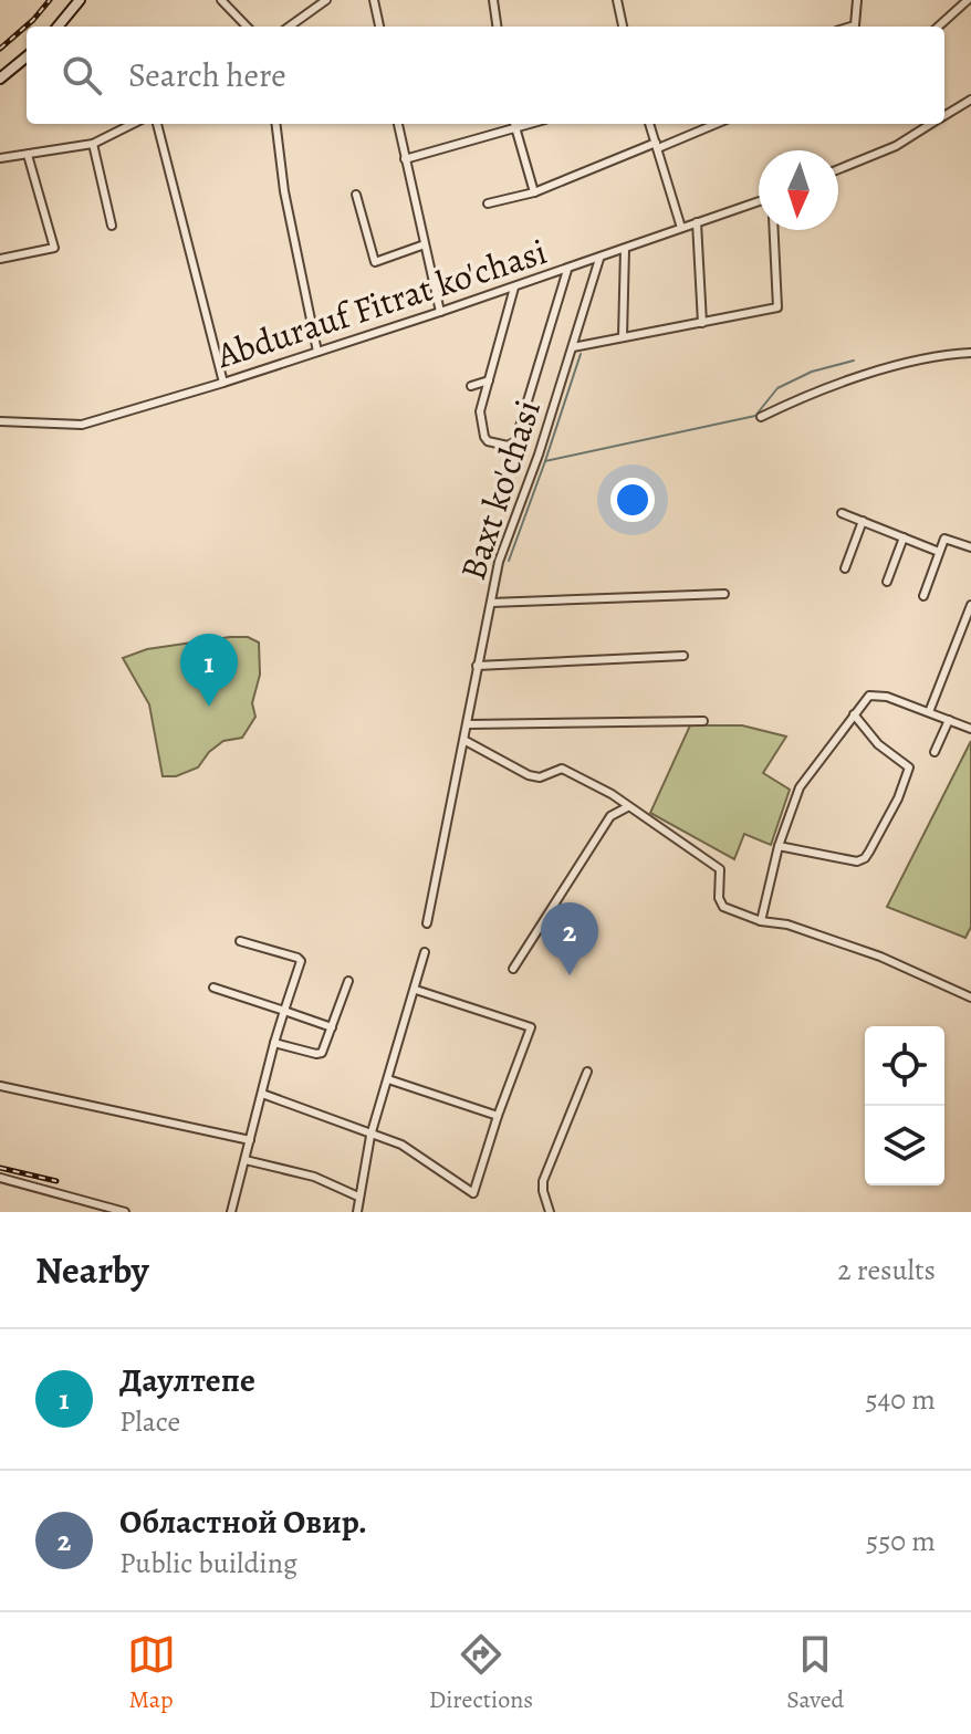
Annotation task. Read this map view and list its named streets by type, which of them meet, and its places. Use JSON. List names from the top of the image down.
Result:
{
  "streets": {
    "street": ["Abdurauf Fitrat ko'chasi", "Baxt ko'chasi"]
  },
  "crossings": [
    ["Abdurauf Fitrat ko'chasi", "Baxt ko'chasi"]
  ],
  "north": "bottom",
  "page": {
    "search": "Search here",
    "pins": ["1", "2"],
    "heading": ["Nearby", "2 results"],
    "list": [
      {
        "mark": "1",
        "name": "Даултепе",
        "note": "Place",
        "value": "540 m"
      },
      {
        "mark": "2",
        "name": "Областной Овир.",
        "note": "Public building",
        "value": "550 m"
      }
    ],
    "nav": ["Map", "Directions", "Saved"]
  }
}
